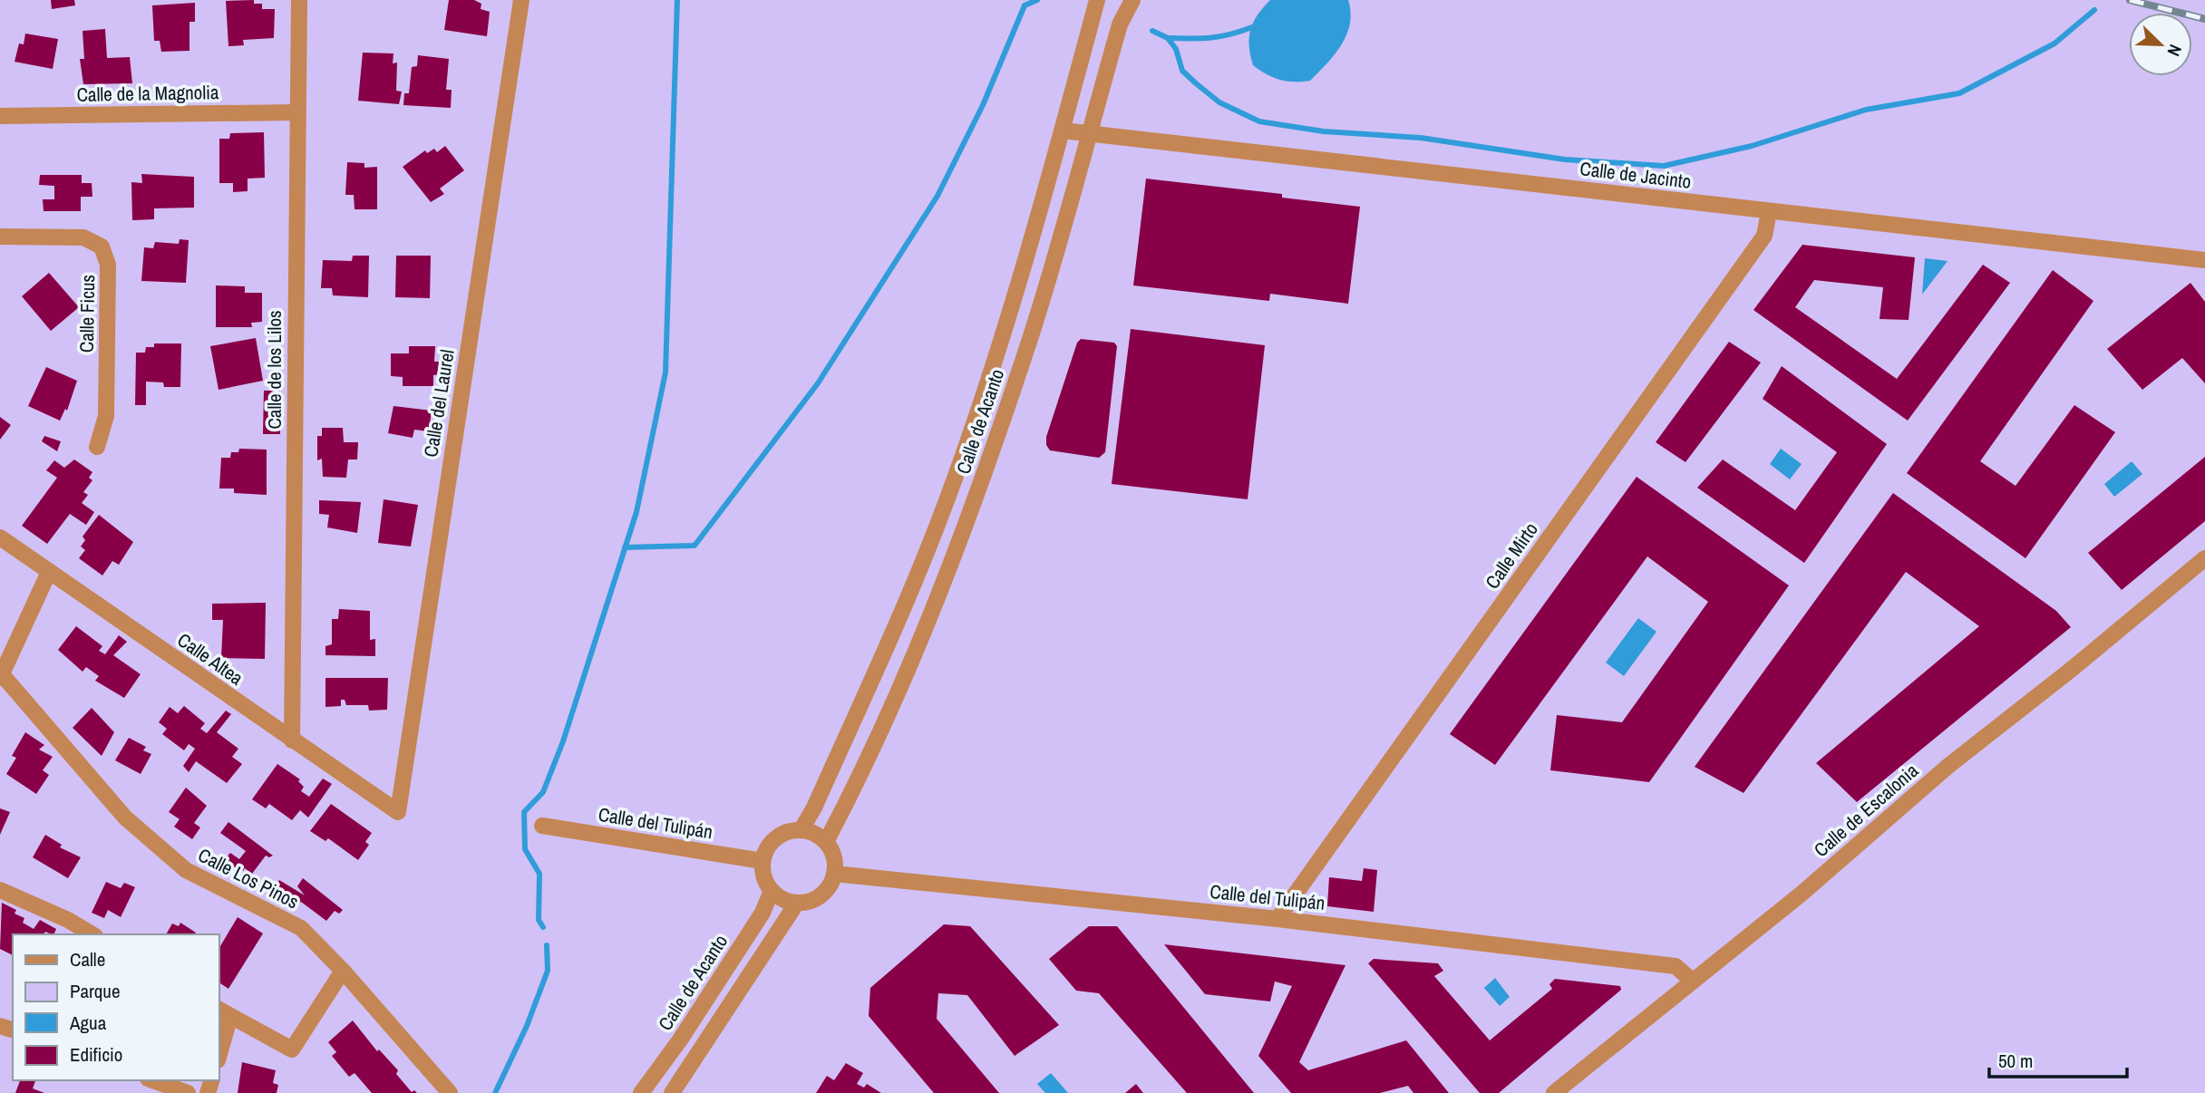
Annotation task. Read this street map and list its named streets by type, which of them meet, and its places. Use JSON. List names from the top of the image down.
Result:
{
  "streets": {
    "street": [
      "Calle de la Magnolia",
      "Calle de Jacinto",
      "Calle Ficus",
      "Calle de los Lilos",
      "Calle del Laurel",
      "Calle de Acanto",
      "Calle Mirto",
      "Calle Altea",
      "Calle de Escalonia",
      "Calle del Tulipán",
      "Calle Los Pinos"
    ]
  },
  "crossings": [
    ["Calle de la Magnolia", "Calle de los Lilos"],
    ["Calle de Jacinto", "Calle de Acanto"],
    ["Calle de Jacinto", "Calle Mirto"],
    ["Calle de los Lilos", "Calle Altea"],
    ["Calle del Laurel", "Calle Altea"],
    ["Calle de Acanto", "Calle del Tulipán"],
    ["Calle Mirto", "Calle del Tulipán"],
    ["Calle de Escalonia", "Calle del Tulipán"]
  ],
  "legend": [
    "Calle",
    "Parque",
    "Agua",
    "Edificio"
  ],
  "scale_bar": "50 m",
  "north": "bottom right"
}
